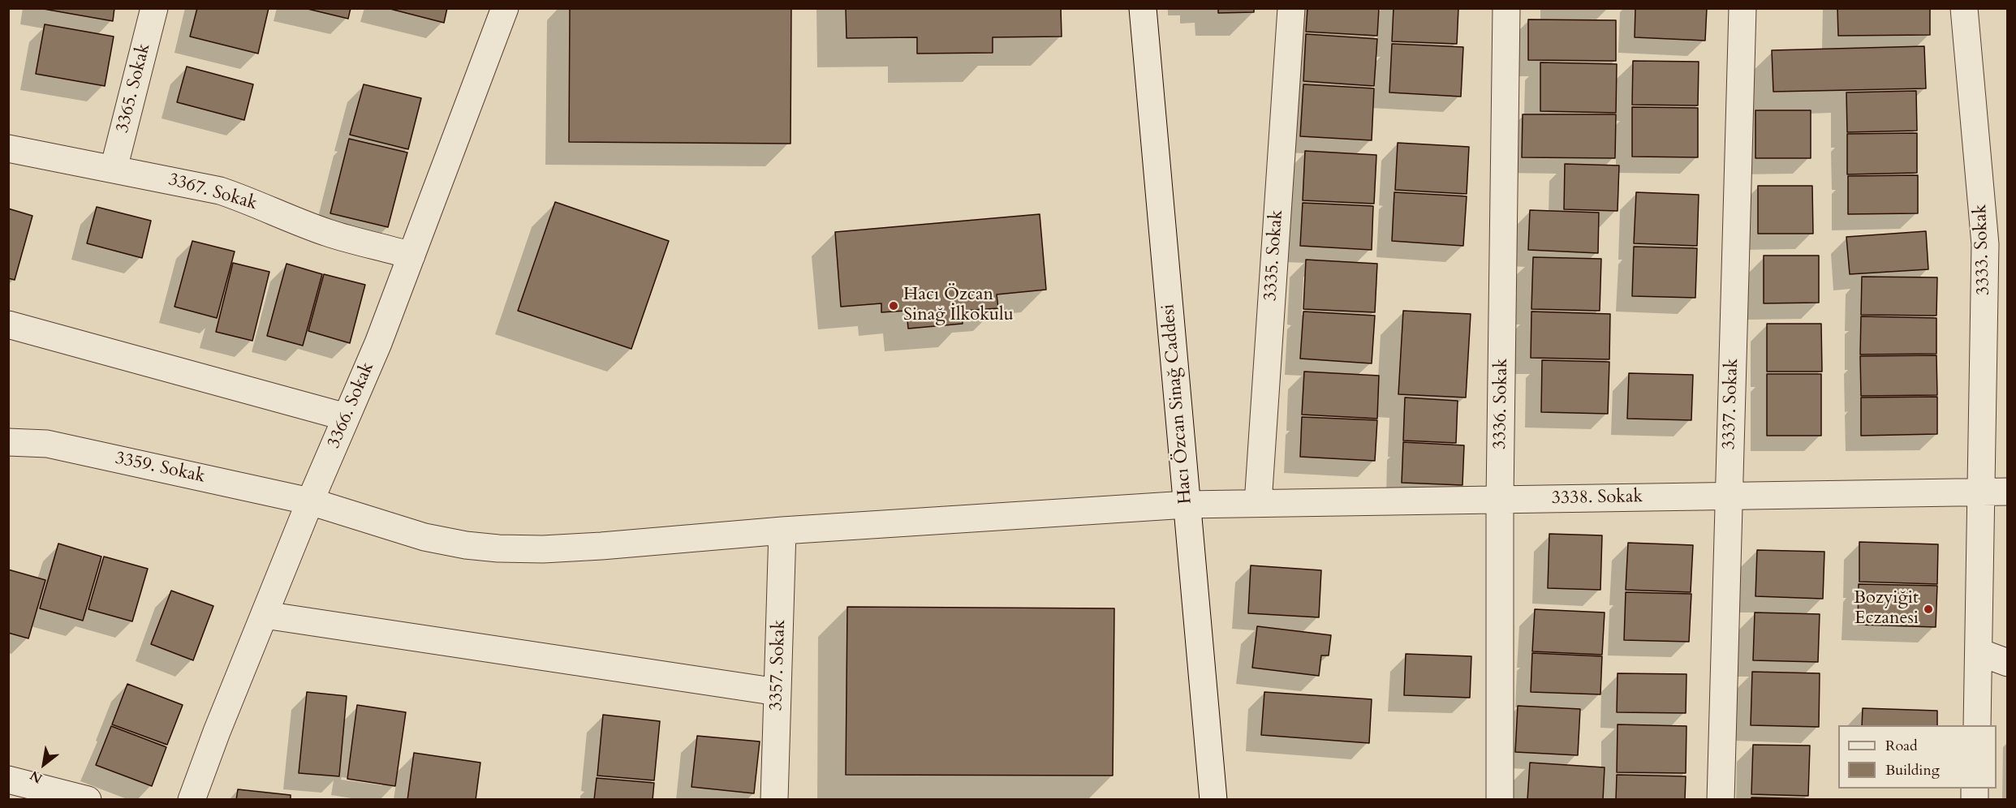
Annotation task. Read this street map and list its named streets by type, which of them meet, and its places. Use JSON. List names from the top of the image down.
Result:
{
  "streets": {
    "street": [
      "3365. Sokak",
      "3367. Sokak",
      "3333. Sokak",
      "3335. Sokak",
      "Hacı Özcan Sinağ Caddesi",
      "3336. Sokak",
      "3337. Sokak",
      "3366. Sokak",
      "3359. Sokak",
      "3338. Sokak",
      "3357. Sokak"
    ]
  },
  "crossings": [
    ["3365. Sokak", "3367. Sokak"],
    ["3367. Sokak", "3366. Sokak"],
    ["3333. Sokak", "3338. Sokak"],
    ["3335. Sokak", "3338. Sokak"],
    ["Hacı Özcan Sinağ Caddesi", "3338. Sokak"],
    ["3336. Sokak", "3338. Sokak"],
    ["3337. Sokak", "3338. Sokak"],
    ["3366. Sokak", "3359. Sokak"],
    ["3359. Sokak", "3338. Sokak"],
    ["3359. Sokak", "3357. Sokak"],
    ["3338. Sokak", "3357. Sokak"]
  ],
  "places": ["Hacı Özcan Sinağ İlkokulu", "Bozyiğit Eczanesi"],
  "legend": ["Road", "Building"],
  "north": "bottom left"
}
